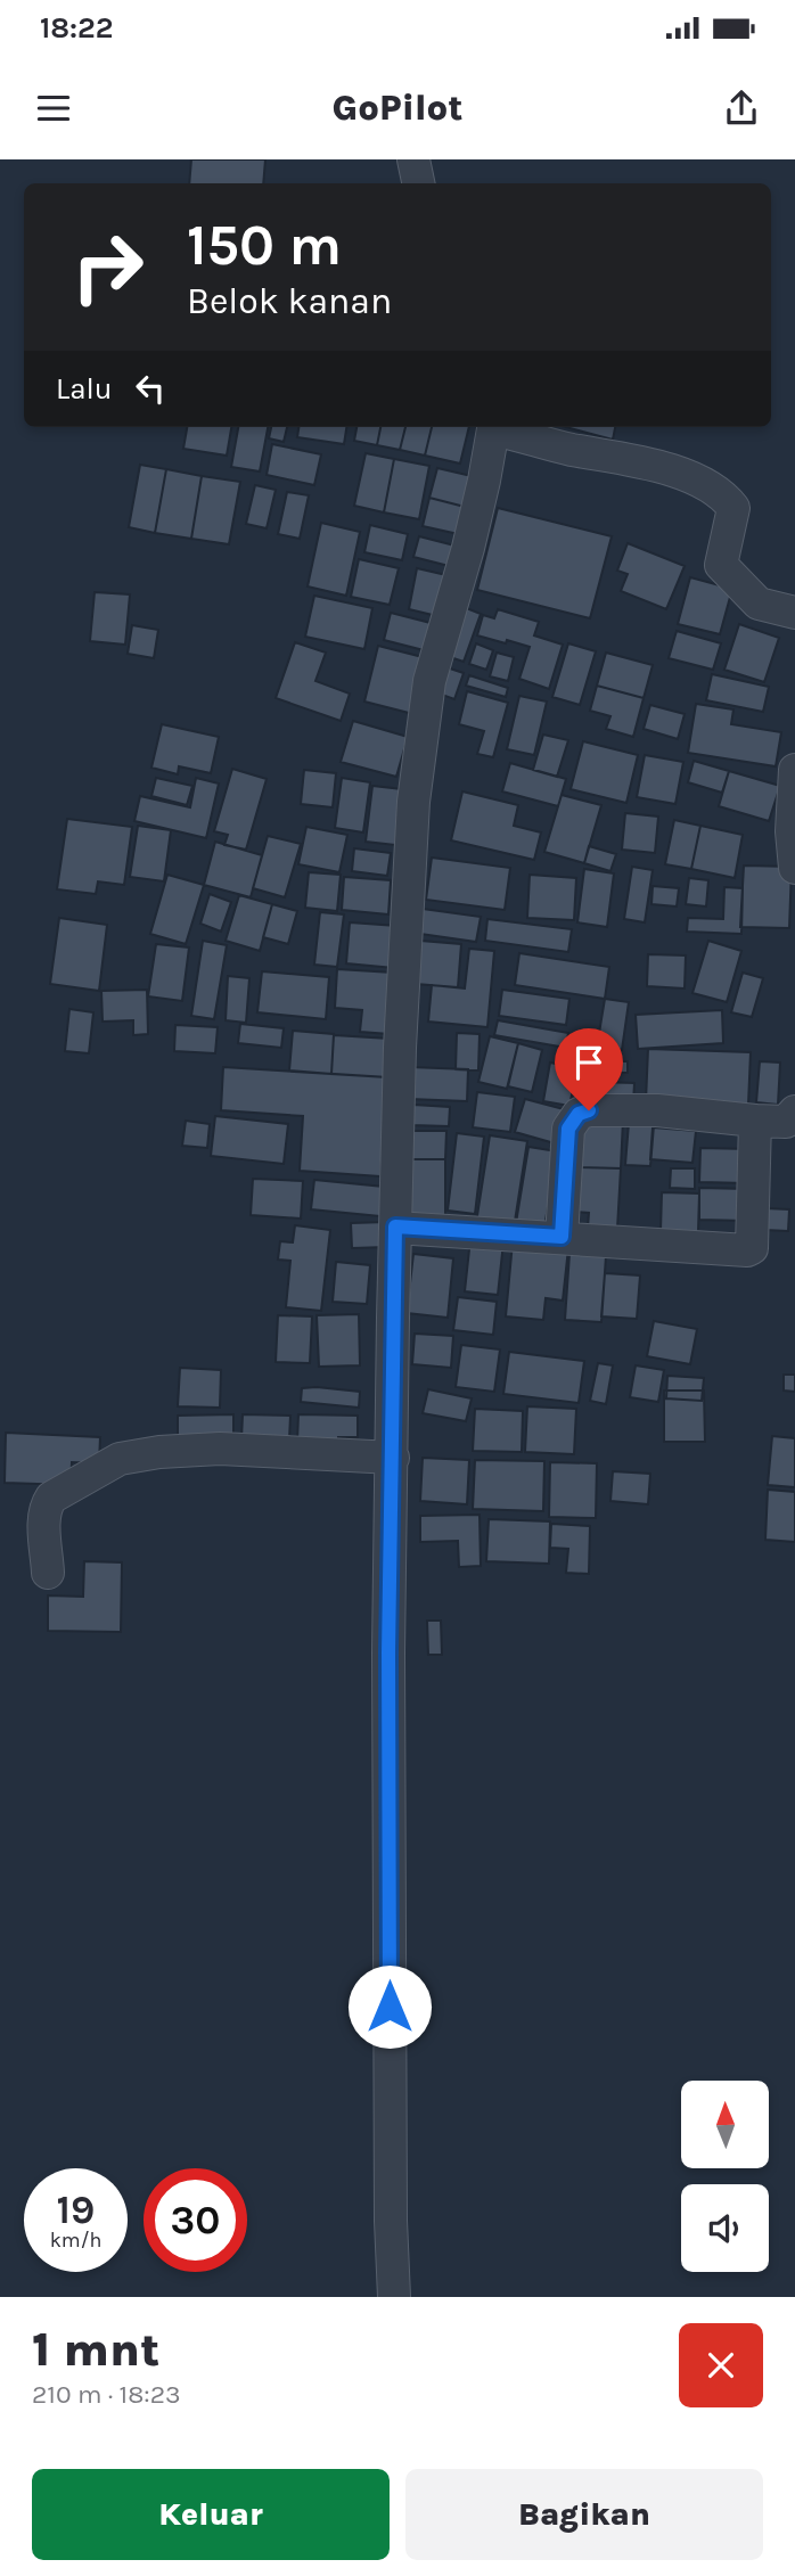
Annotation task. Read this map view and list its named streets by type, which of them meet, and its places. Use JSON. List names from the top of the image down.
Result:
{
  "north": "top",
  "page": {
    "status": "18:22",
    "header": "GoPilot",
    "turn": ["150 m", "Belok kanan"],
    "then": "Lalu",
    "speed": "19 km/h",
    "limit": "30",
    "heading": ["1 mnt", "210 m · 18:23"],
    "buttons": ["Keluar", "Bagikan"]
  }
}
